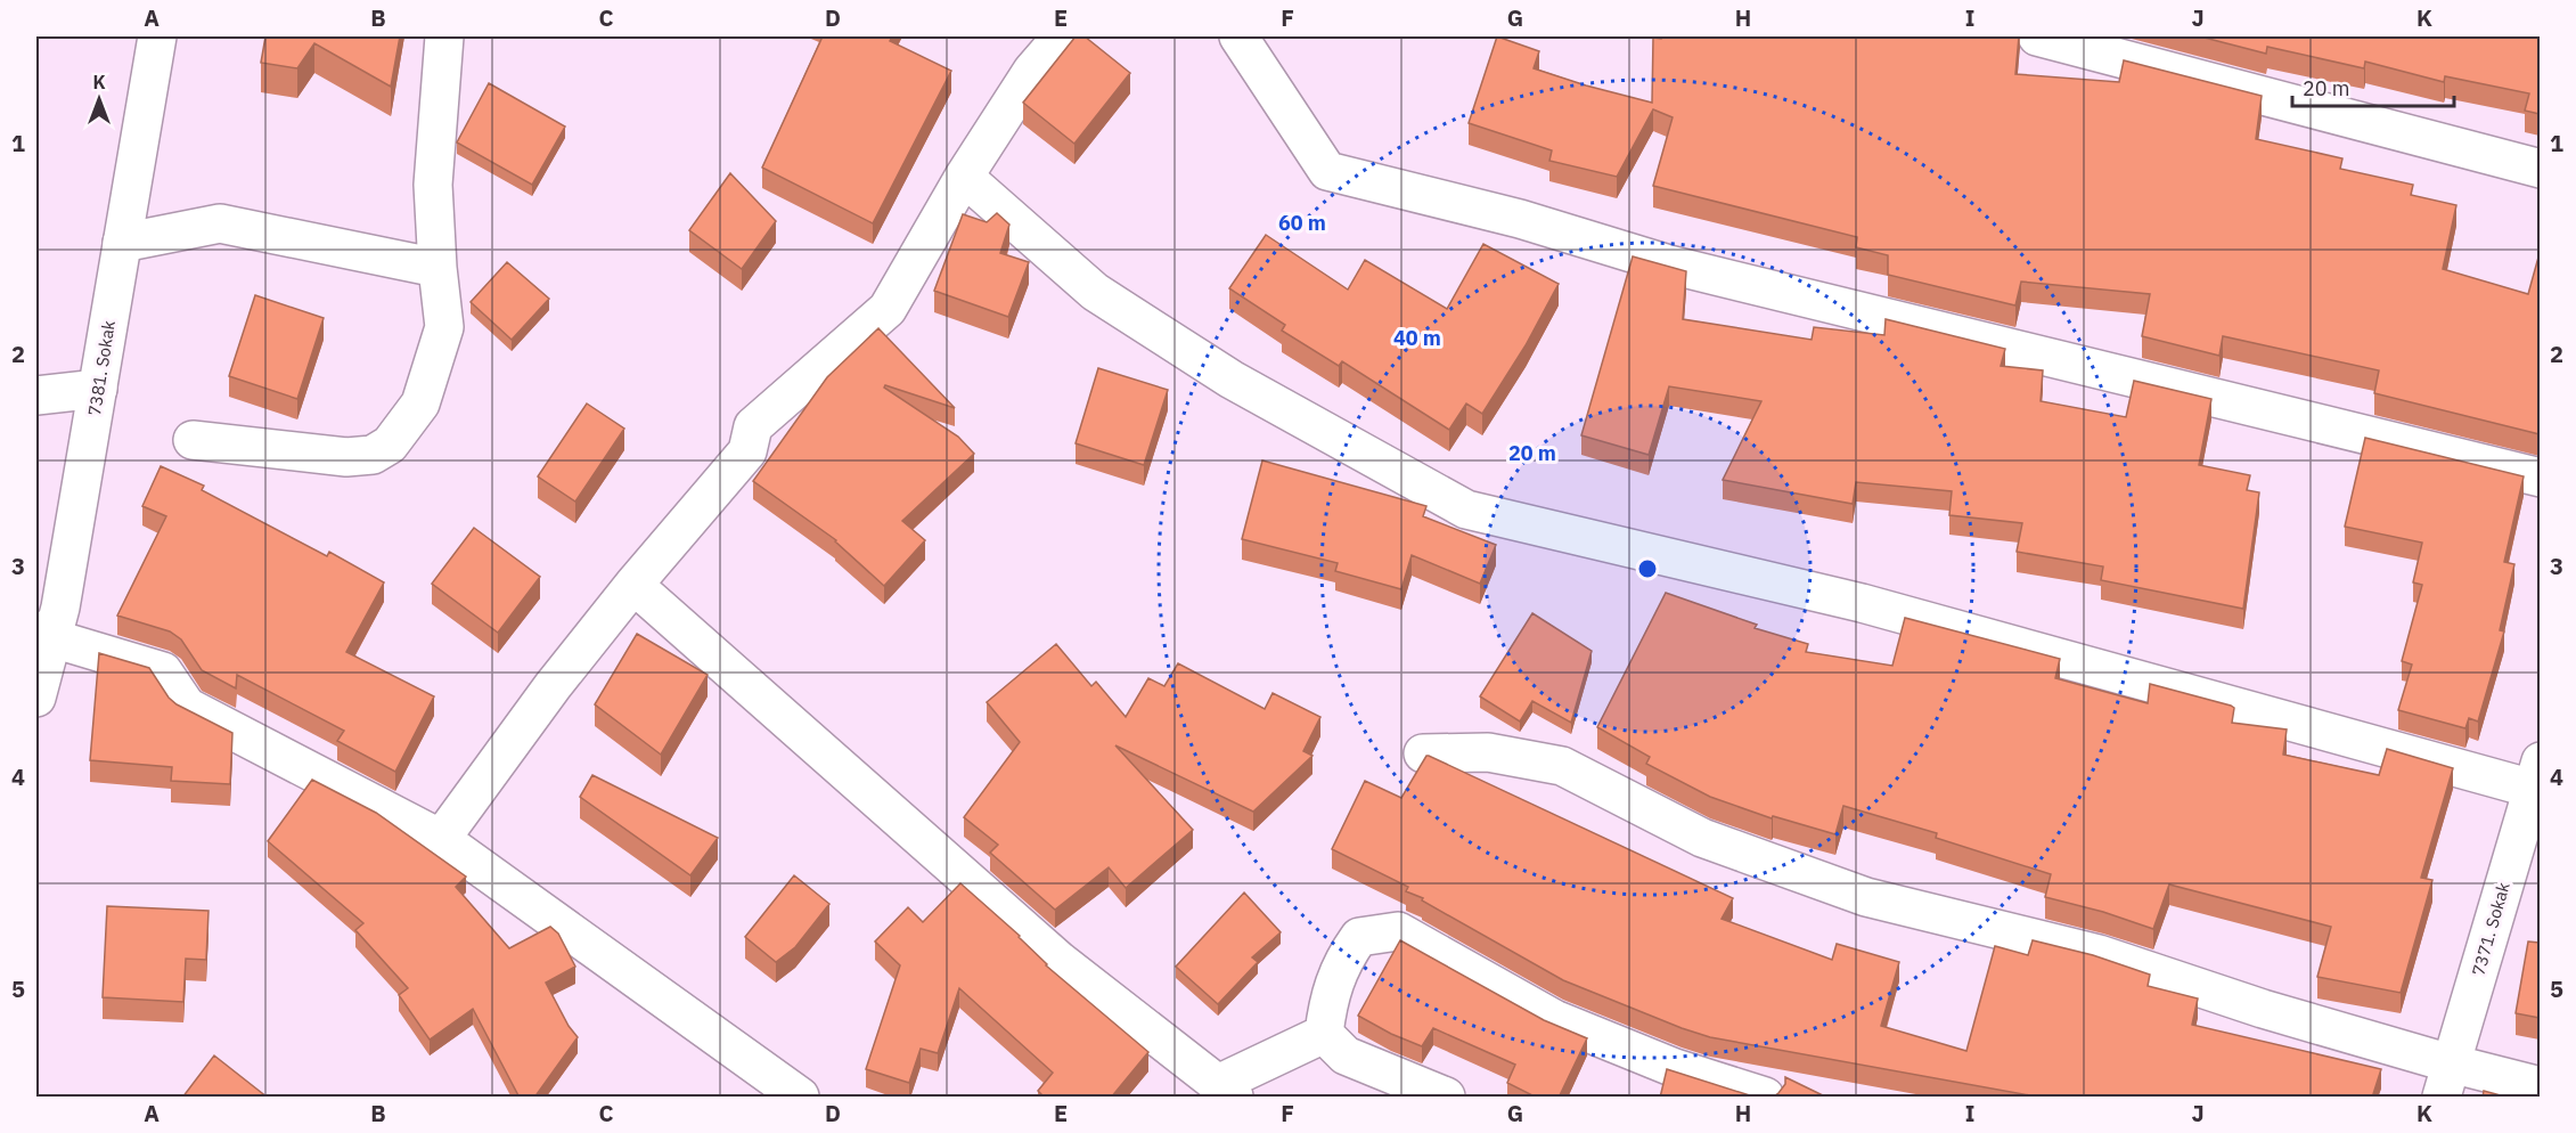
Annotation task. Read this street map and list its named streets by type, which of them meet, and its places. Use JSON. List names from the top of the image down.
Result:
{
  "streets": {
    "street": ["7381. Sokak", "7371. Sokak"]
  },
  "scale_bar": "20 m",
  "north": "top",
  "grid": {
    "columns": [
      "A",
      "B",
      "C",
      "D",
      "E",
      "F",
      "G",
      "H",
      "I",
      "J",
      "K"
    ],
    "rows": [
      "1",
      "2",
      "3",
      "4",
      "5"
    ]
  },
  "rings": ["60 m", "40 m", "20 m"]
}
